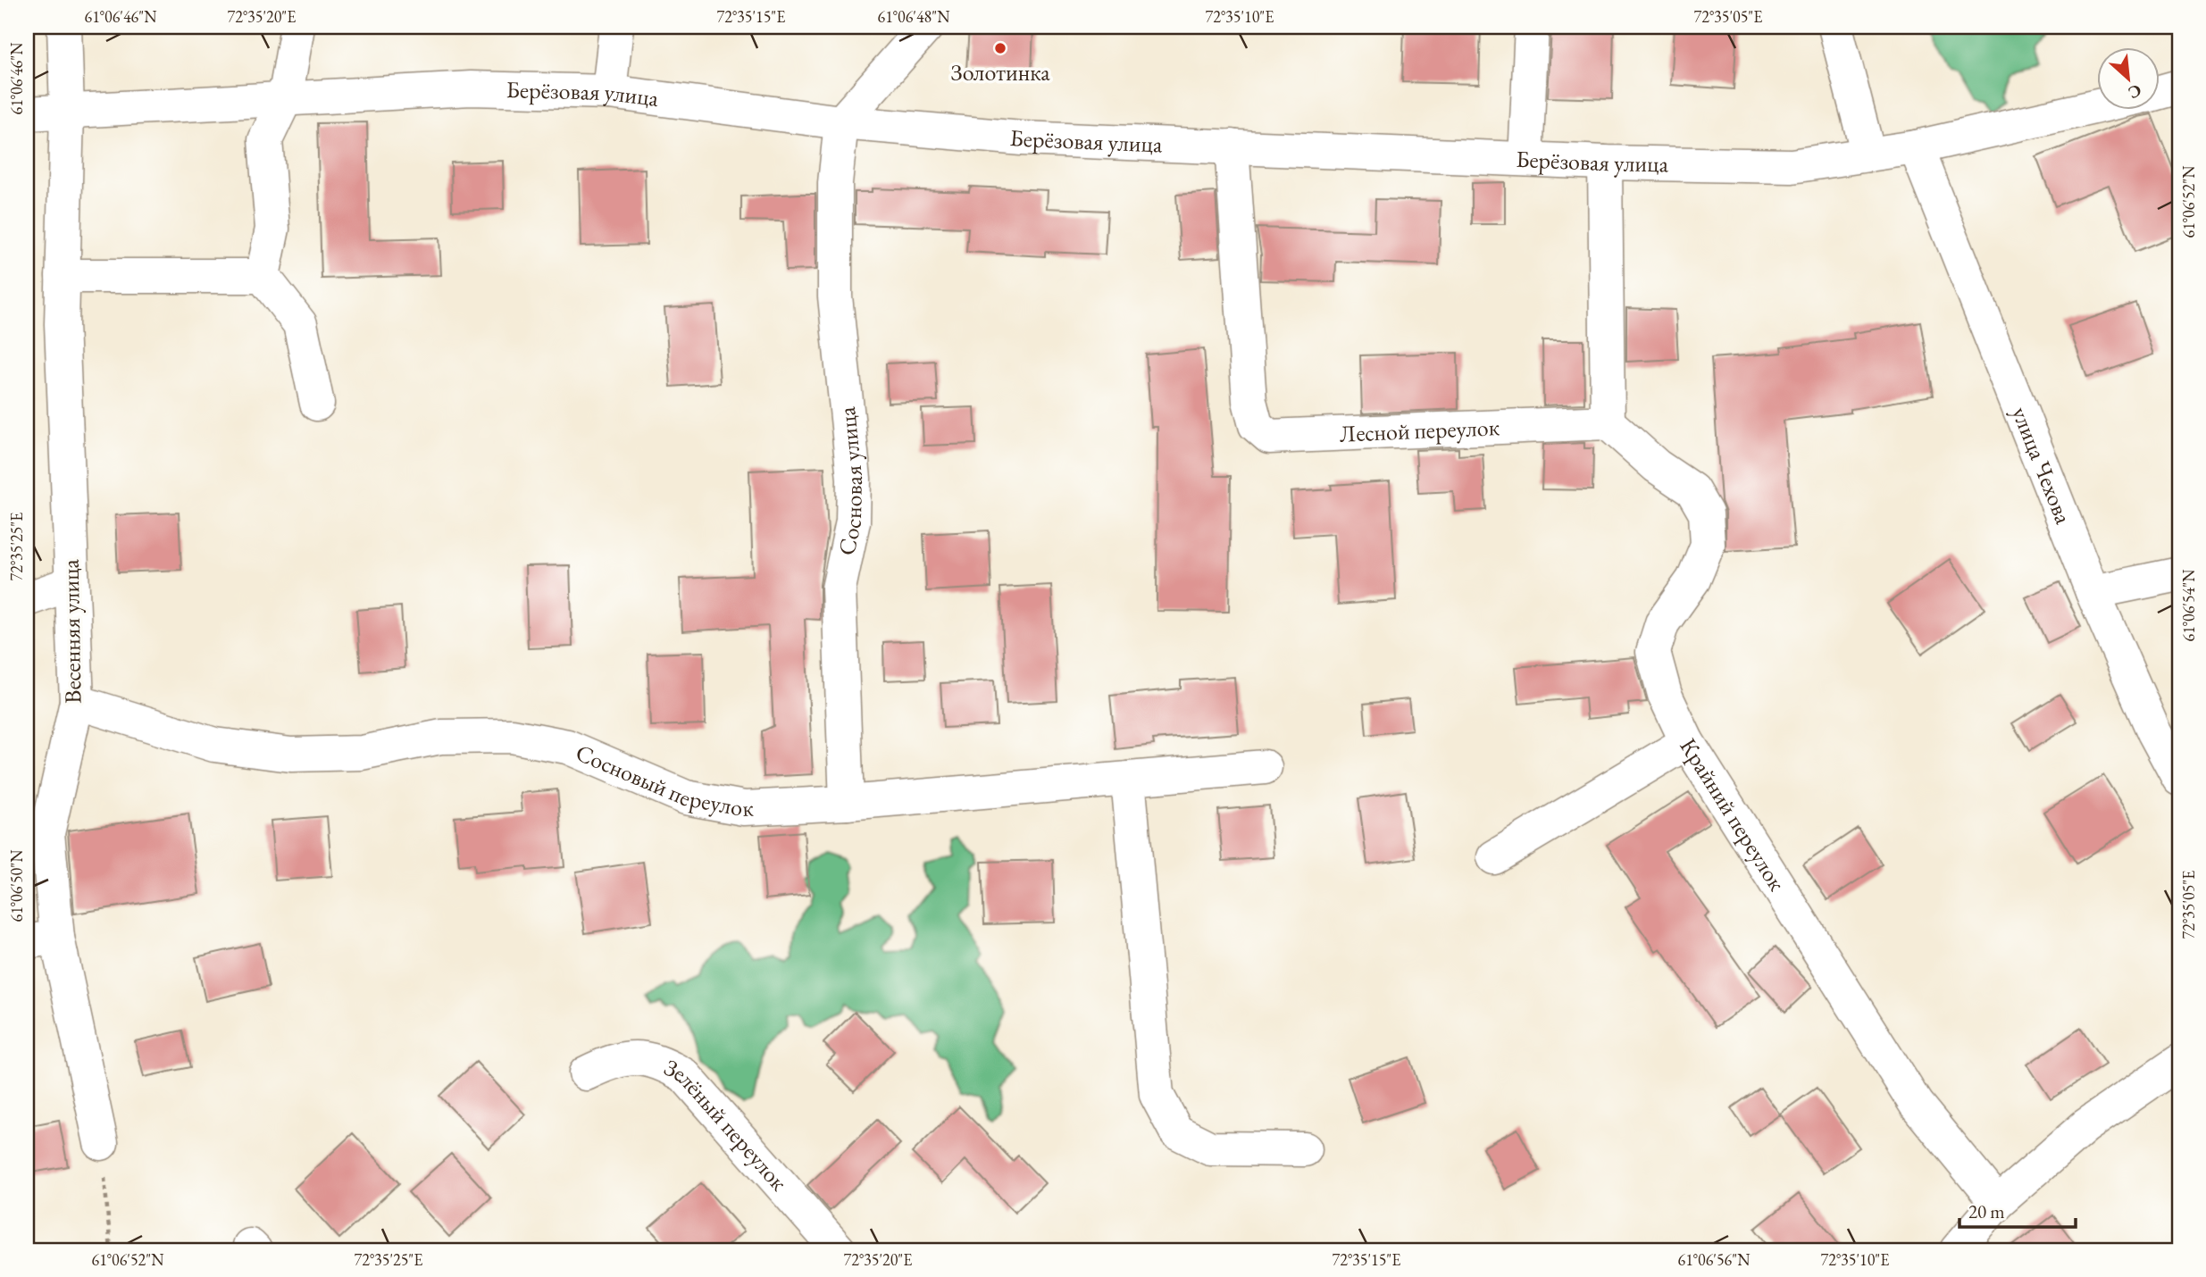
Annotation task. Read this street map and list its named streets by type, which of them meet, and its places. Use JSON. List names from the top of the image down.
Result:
{
  "streets": {
    "street": [
      "Берёзовая улица",
      "Лесной переулок",
      "улица Чехова",
      "Сосновая улица",
      "Весенняя улица",
      "Сосновый переулок",
      "Крайний переулок",
      "Зелёный переулок"
    ]
  },
  "crossings": [
    ["Берёзовая улица", "Лесной переулок"],
    ["Берёзовая улица", "улица Чехова"],
    ["Берёзовая улица", "Сосновая улица"],
    ["Берёзовая улица", "Весенняя улица"],
    ["Лесной переулок", "Крайний переулок"],
    ["Сосновая улица", "Сосновый переулок"],
    ["Весенняя улица", "Сосновый переулок"]
  ],
  "places": ["Золотинка"],
  "scale_bar": "20 m",
  "north": "bottom right",
  "coordinates": [
    "61°06'46\"N",
    "72°35'20\"E",
    "72°35'15\"E",
    "61°06'48\"N",
    "72°35'10\"E",
    "72°35'05\"E",
    "61°06'52\"N",
    "72°35'25\"E",
    "61°06'54\"N",
    "61°06'50\"N",
    "61°06'56\"N"
  ]
}
